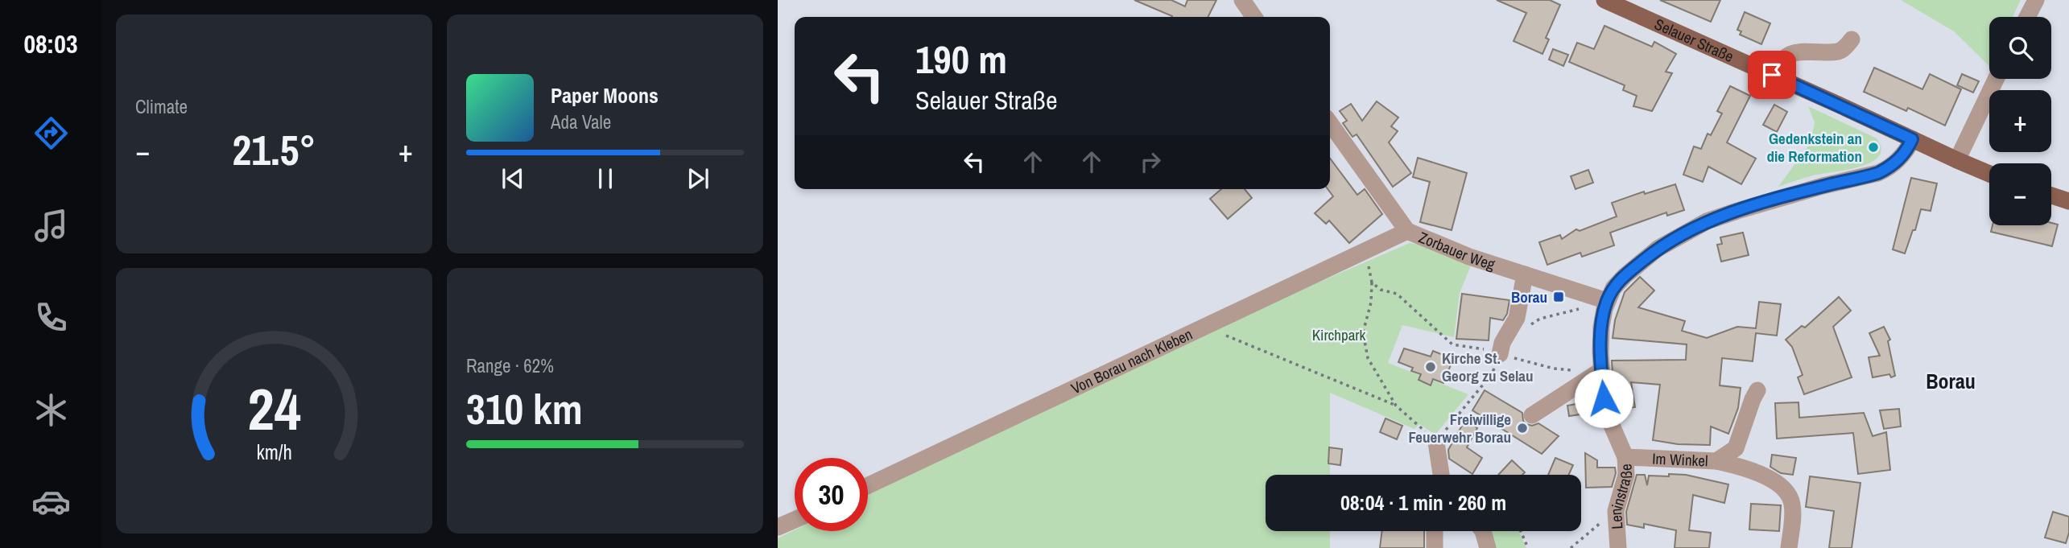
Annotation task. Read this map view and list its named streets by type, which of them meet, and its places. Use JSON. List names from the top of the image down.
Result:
{
  "streets": {
    "main road": ["Selauer Straße"],
    "street": [
      "Zorbauer Weg",
      "Von Borau nach Kleben",
      "Im Winkel",
      "Leninstraße"
    ]
  },
  "crossings": [
    ["Selauer Straße", "Leninstraße"],
    ["Zorbauer Weg", "Von Borau nach Kleben"],
    ["Zorbauer Weg", "Leninstraße"],
    ["Im Winkel", "Leninstraße"]
  ],
  "districts": ["Borau"],
  "parks": ["Kirchpark"],
  "places": {
    "other": ["Gedenkstein an die Reformation", "Kirche St. Georg zu Selau", "Freiwillige Feuerwehr Borau"],
    "transit": ["Borau"]
  },
  "page": {
    "tabs": "08:03",
    "tile": [
      "Climate",
      ["Range · 62%", "310 km"]
    ],
    "map_buttons": ["+", "−"],
    "turn": ["190 m", "Selauer Straße"],
    "song": ["Paper Moons", "Ada Vale"],
    "heat": ["−", "21.5°", "+"],
    "limit": "30",
    "trip": "08:04 · 1 min · 260 m",
    "gauge": ["24", "km/h"]
  }
}
